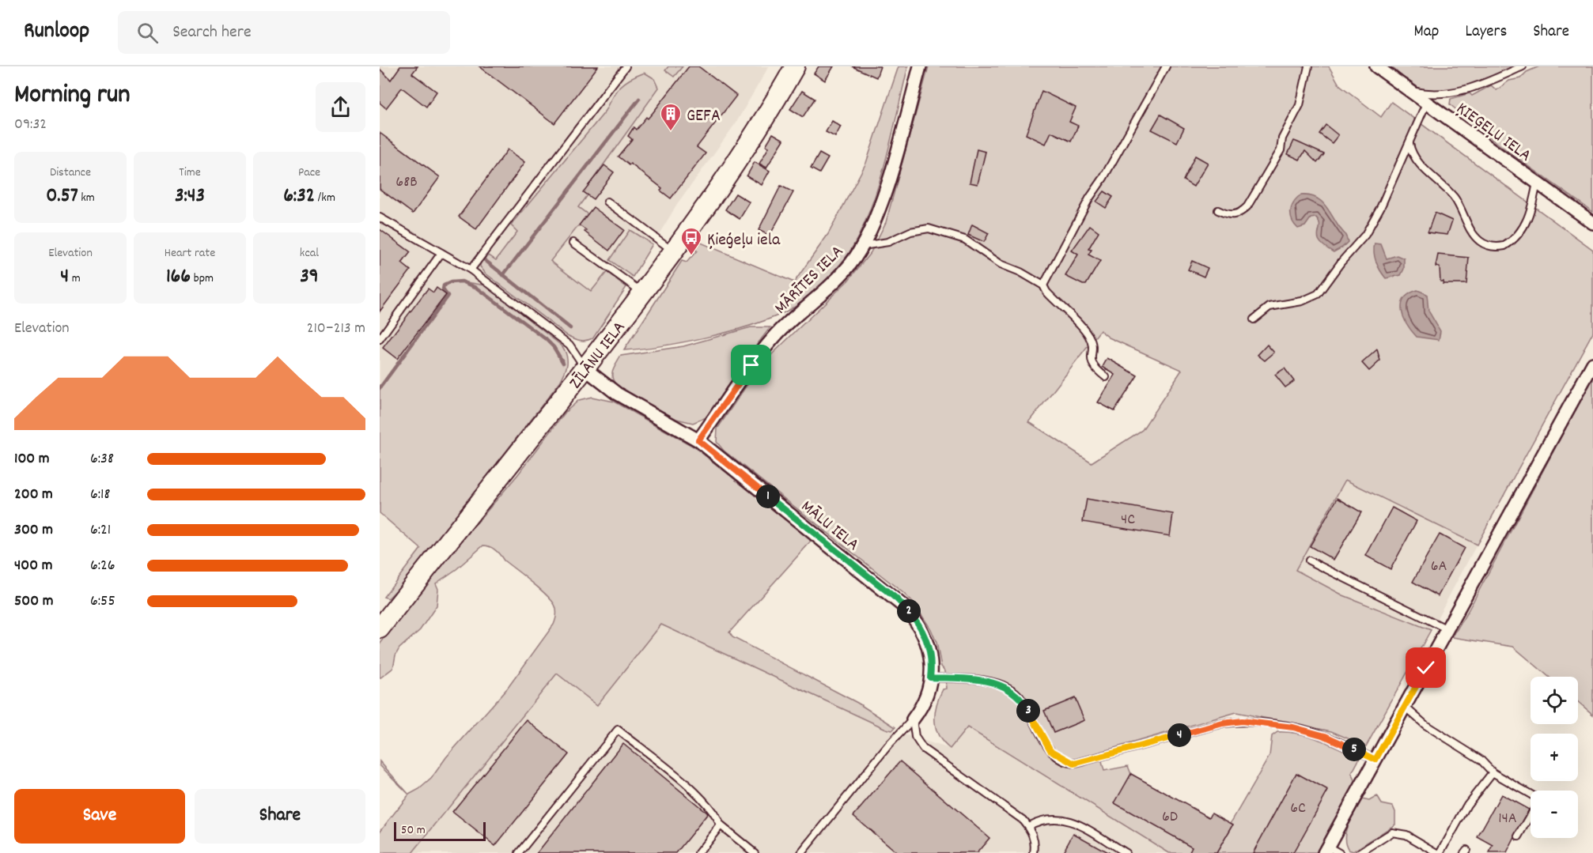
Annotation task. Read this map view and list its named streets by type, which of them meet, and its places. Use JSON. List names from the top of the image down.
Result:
{
  "streets": {
    "highway": ["ZĪLĀNU IELA"],
    "street": ["ĶIEĢEĻU IELA", "MĀRĪTES IELA", "MĀLU IELA"]
  },
  "crossings": [
    ["MĀRĪTES IELA", "MĀLU IELA"],
    ["ZĪLĀNU IELA", "MĀLU IELA"]
  ],
  "places": {
    "building": ["GEFA"],
    "bus stop": ["Ķieģeļu iela"]
  },
  "house_numbers": [
    "68B",
    "4C",
    "6A",
    "6C",
    "6D",
    "14A"
  ],
  "scale_bar": "50 m",
  "page": {
    "header": "Runloop",
    "search": "Search here",
    "nav": ["Map", "Layers", "Share"],
    "heading": ["Morning run", "09:32"],
    "stats": [
      ["Distance", "0.57 km"],
      ["Time", "3:43"],
      ["Pace", "6:32 /km"],
      ["Elevation", "4 m"],
      ["Heart rate", "166 bpm"],
      ["kcal", "39"]
    ],
    "chart": ["Elevation", "210–213 m"],
    "list": [
      {
        "name": "100 m",
        "note": "6:38"
      },
      {
        "name": "200 m",
        "note": "6:18"
      },
      {
        "name": "300 m",
        "note": "6:21"
      },
      {
        "name": "400 m",
        "note": "6:26"
      },
      {
        "name": "500 m",
        "note": "6:55"
      }
    ],
    "pins": [
      "1",
      "2",
      "3",
      "4",
      "5"
    ],
    "map_buttons": ["+", "−"],
    "buttons": ["Save", "Share"],
    "scale": "50 m"
  }
}
